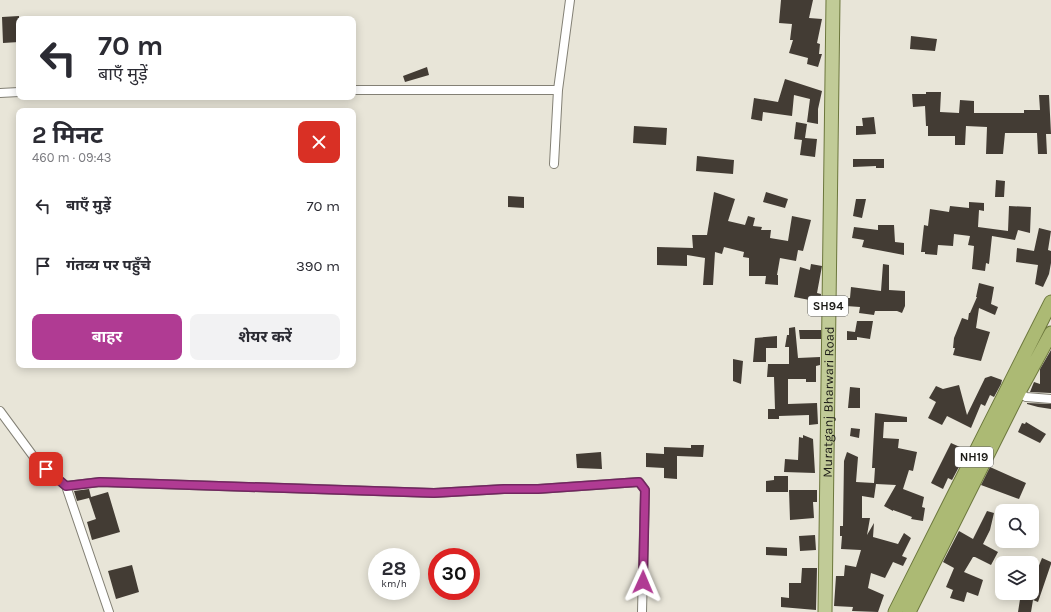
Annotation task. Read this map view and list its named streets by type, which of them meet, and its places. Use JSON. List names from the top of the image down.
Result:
{
  "streets": {
    "highway": ["NH19"],
    "main road": ["SH94", "Muratganj Bharwari Road"]
  },
  "page": {
    "turn": ["70 m", "बाएँ मुड़ें"],
    "heading": ["2 मिनट", "460 m · 09:43"],
    "list": [
      {
        "name": "बाएँ मुड़ें",
        "value": "70 m"
      },
      {
        "name": "गंतव्य पर पहुँचे",
        "value": "390 m"
      }
    ],
    "buttons": ["बाहर", "शेयर करें"],
    "speed": "28 km/h",
    "limit": "30"
  }
}
